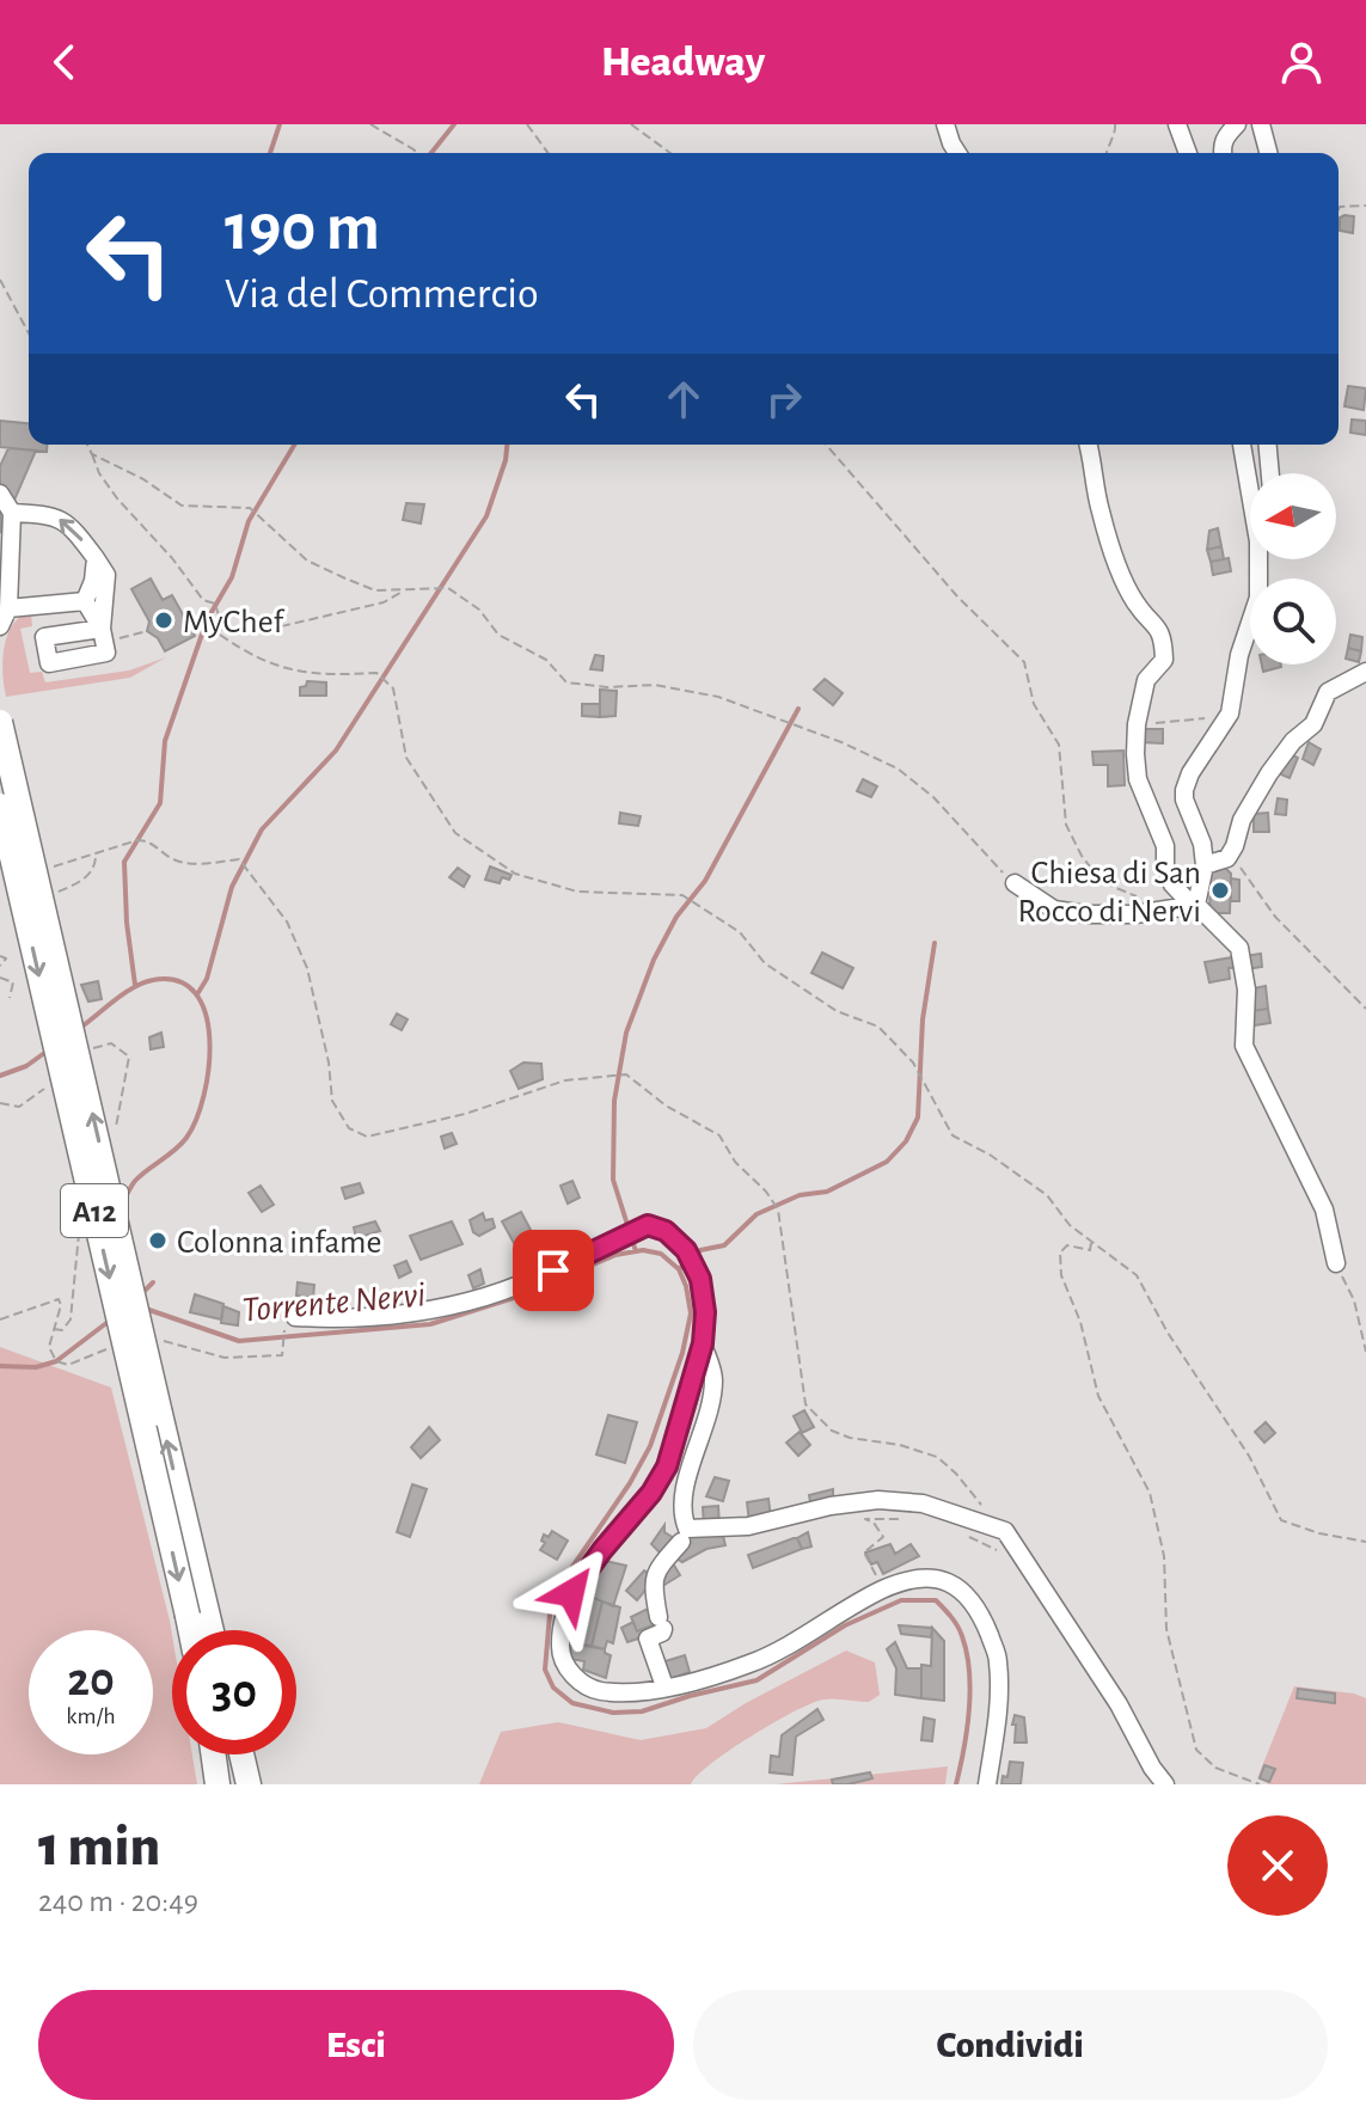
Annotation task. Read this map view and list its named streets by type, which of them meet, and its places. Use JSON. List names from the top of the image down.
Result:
{
  "streets": {
    "highway": ["A12"]
  },
  "water": ["Torrente Nervi"],
  "places": ["MyChef", "Chiesa di San Rocco di Nervi", "Colonna infame"],
  "north": "left",
  "page": {
    "header": "Headway",
    "turn": ["190 m", "Via del Commercio"],
    "speed": "20 km/h",
    "limit": "30",
    "heading": ["1 min", "240 m · 20:49"],
    "buttons": ["Esci", "Condividi"]
  }
}
